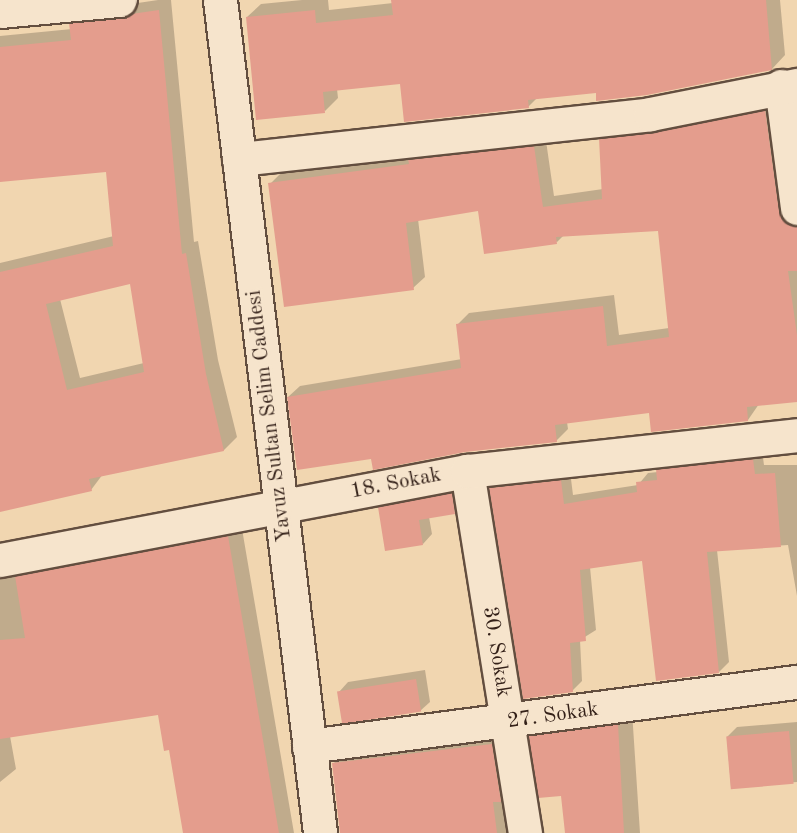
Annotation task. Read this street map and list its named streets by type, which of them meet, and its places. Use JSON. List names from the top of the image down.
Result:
{
  "streets": {
    "street": [
      "Yavuz Sultan Selim Caddesi",
      "18. Sokak",
      "30. Sokak",
      "27. Sokak"
    ]
  },
  "crossings": [
    ["Yavuz Sultan Selim Caddesi", "18. Sokak"],
    ["Yavuz Sultan Selim Caddesi", "27. Sokak"],
    ["18. Sokak", "30. Sokak"],
    ["30. Sokak", "27. Sokak"]
  ]
}
